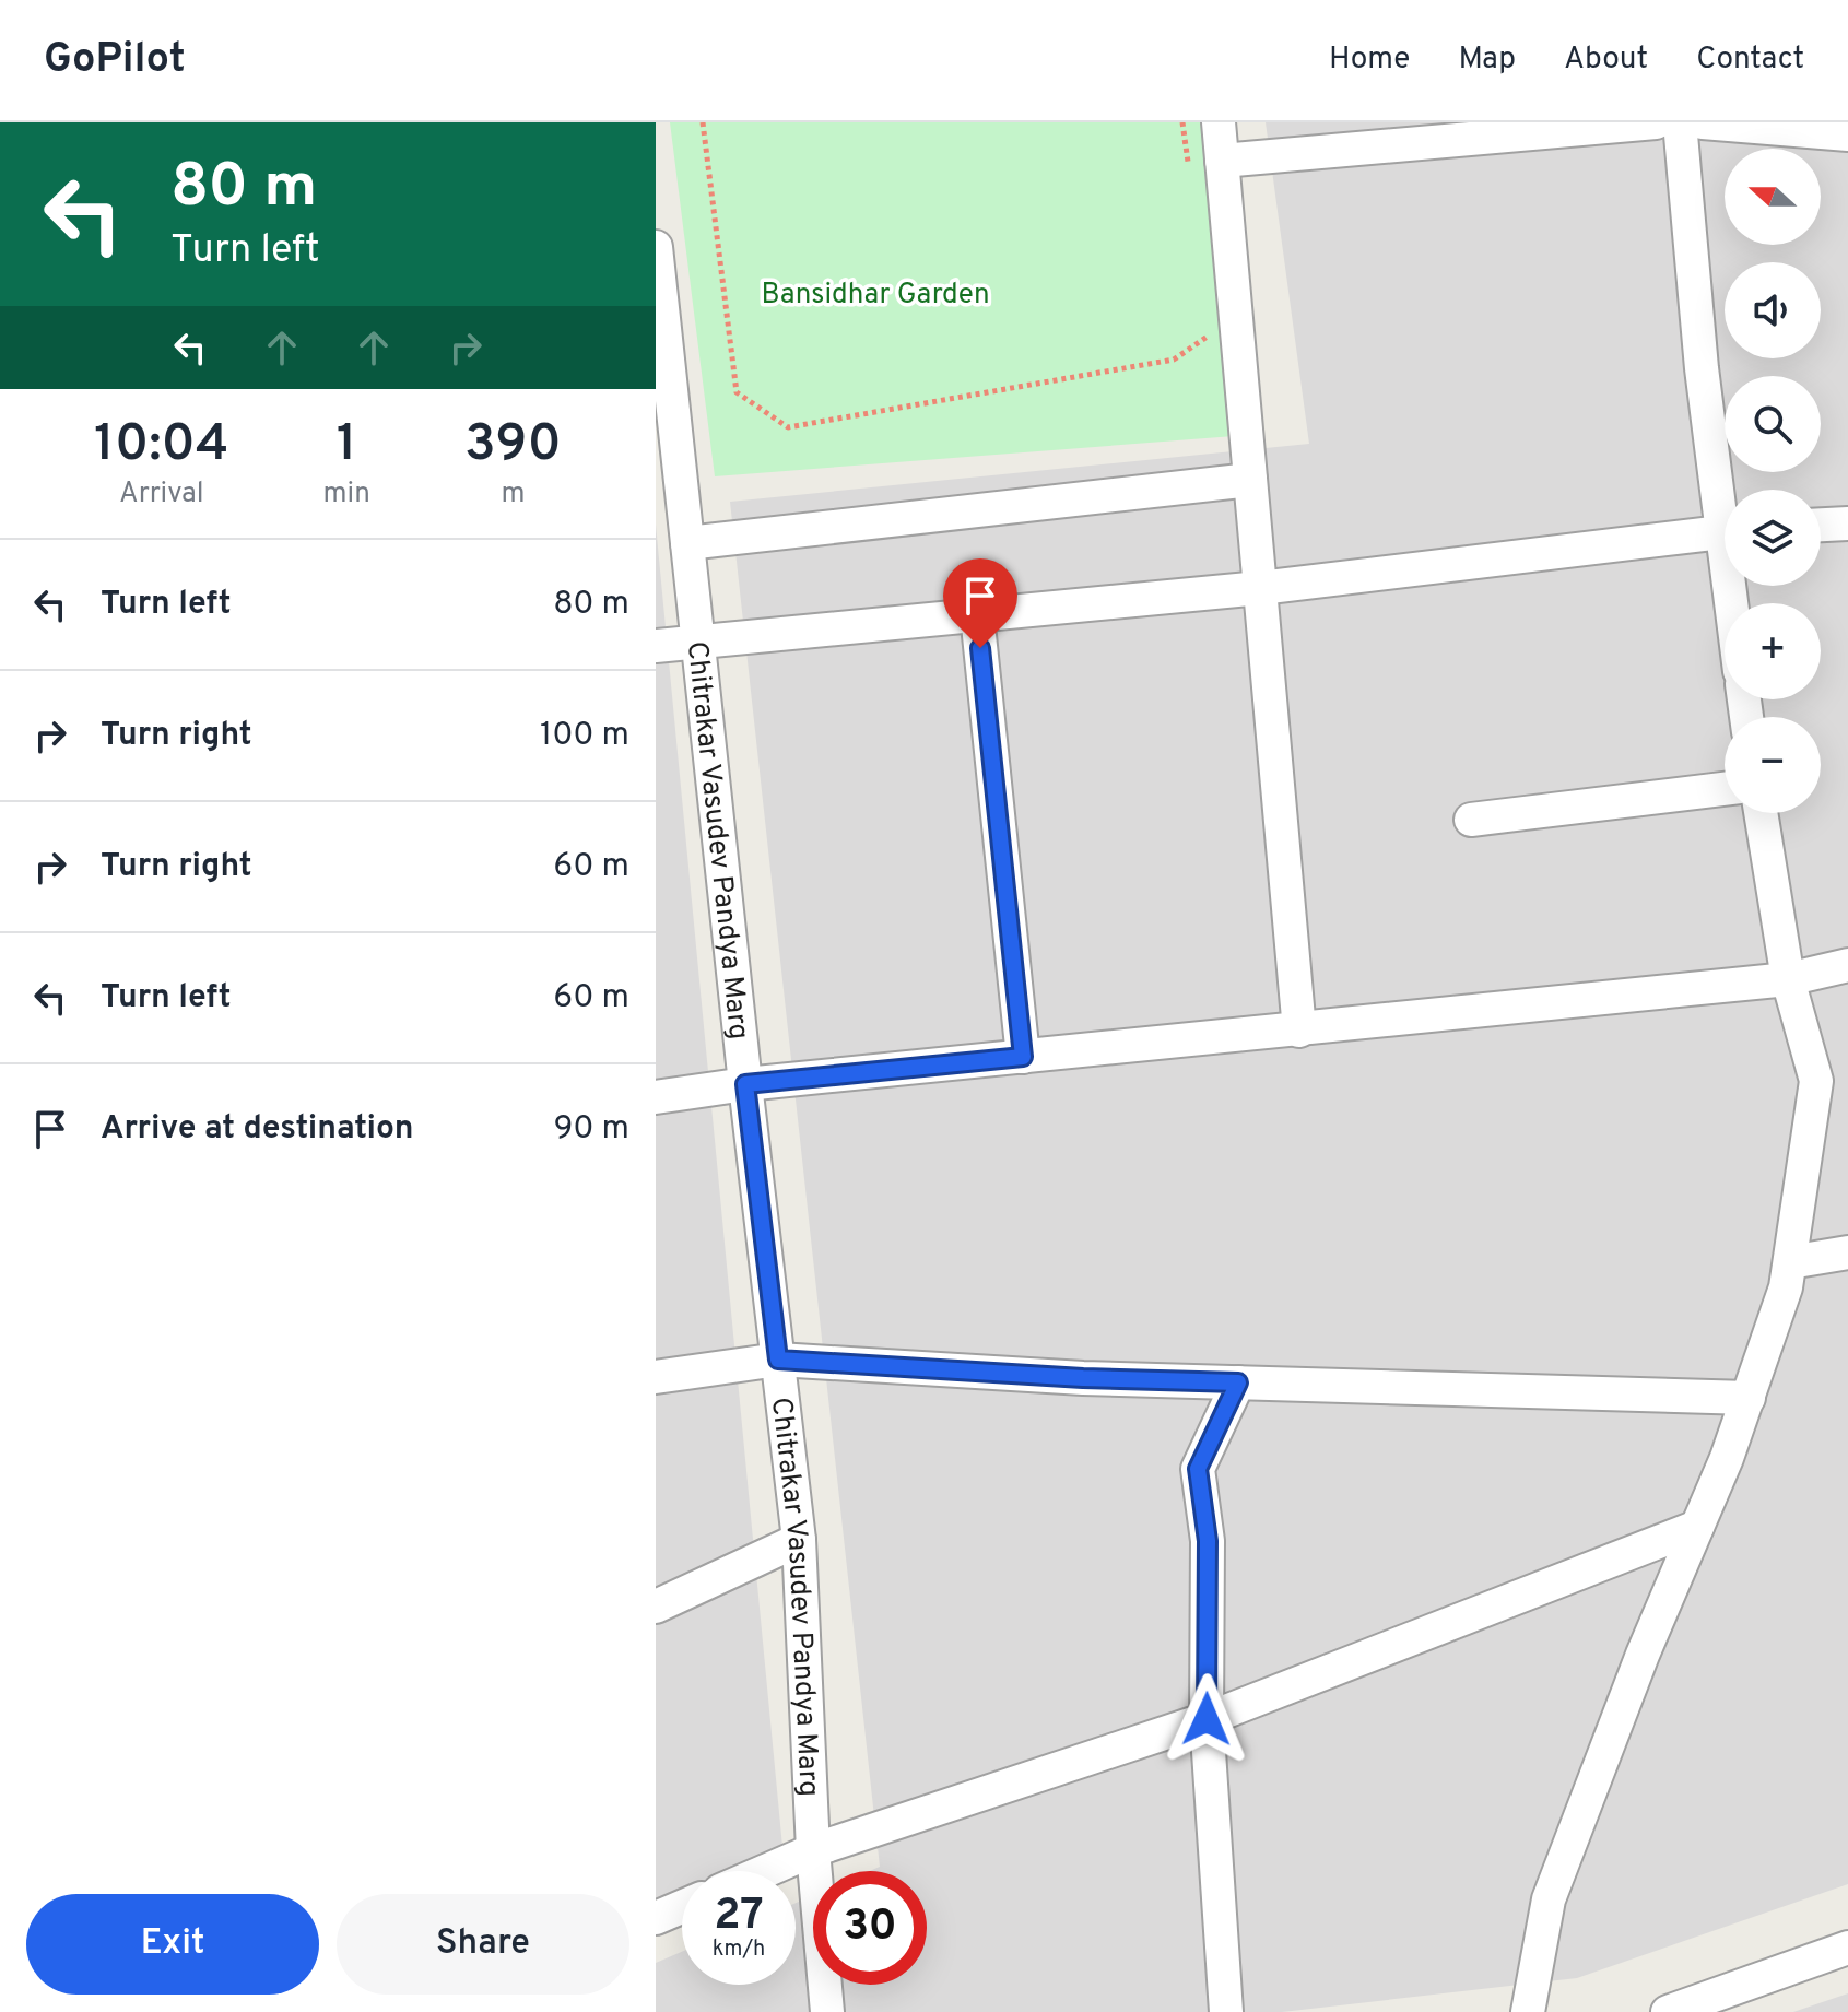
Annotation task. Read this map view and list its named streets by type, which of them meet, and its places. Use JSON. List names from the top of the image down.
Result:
{
  "streets": {
    "street": ["Chitrakar Vasudev Pandya Marg"]
  },
  "parks": ["Bansidhar Garden"],
  "north": "left",
  "page": {
    "header": "GoPilot",
    "nav": [
      "Home",
      "Map",
      "About",
      "Contact"
    ],
    "turn": ["80 m", "Turn left"],
    "map_buttons": ["+", "−"],
    "eta": [
      "10:04",
      "Arrival",
      "1",
      "min",
      "390",
      "m"
    ],
    "list": [
      {
        "name": "Turn left",
        "value": "80 m"
      },
      {
        "name": "Turn right",
        "value": "100 m"
      },
      {
        "name": "Turn right",
        "value": "60 m"
      },
      {
        "name": "Turn left",
        "value": "60 m"
      },
      {
        "name": "Arrive at destination",
        "value": "90 m"
      }
    ],
    "speed": "27 km/h",
    "limit": "30",
    "buttons": ["Exit", "Share"]
  }
}
